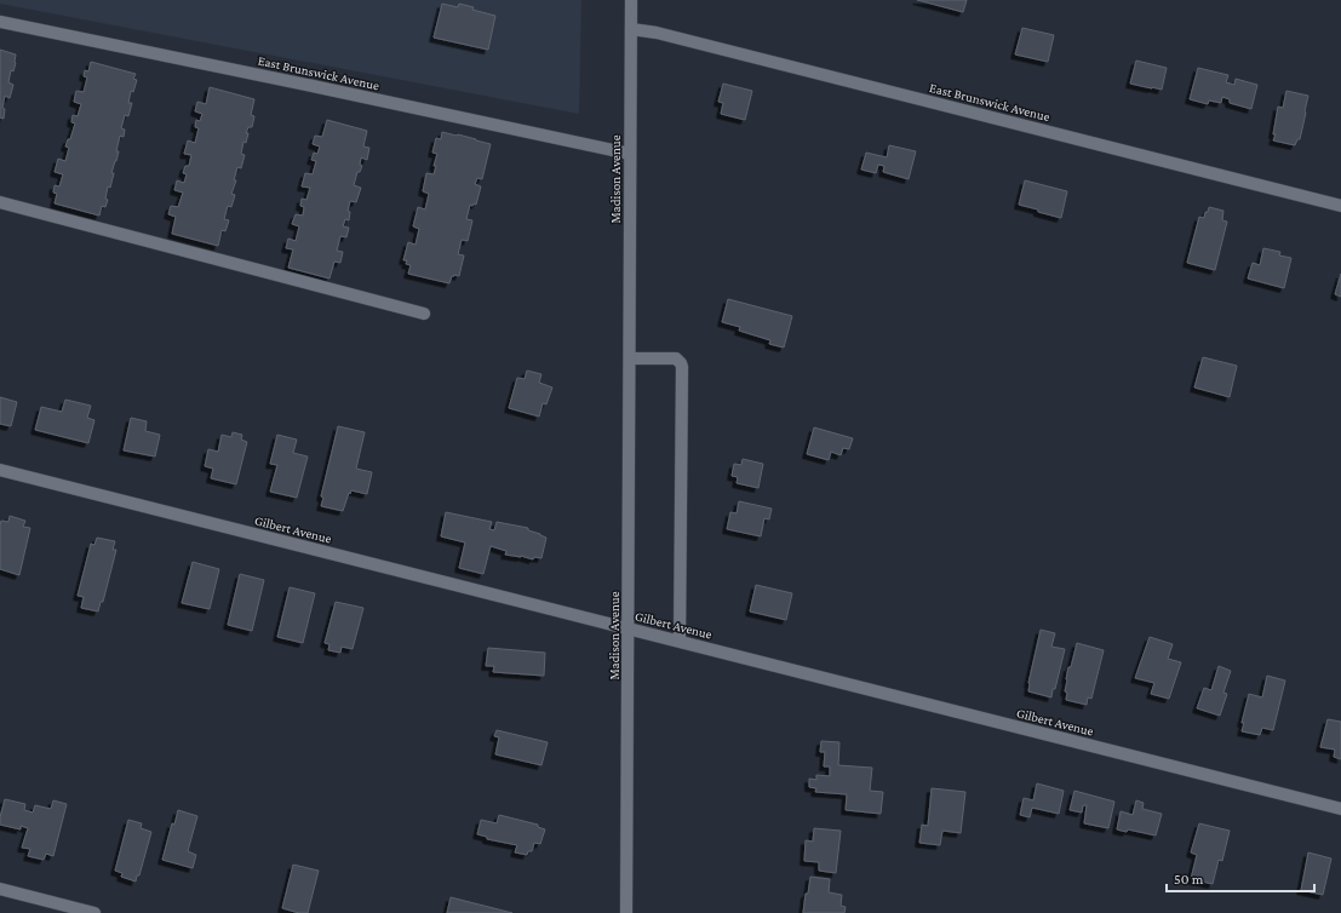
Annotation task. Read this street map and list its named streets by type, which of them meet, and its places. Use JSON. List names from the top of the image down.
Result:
{
  "streets": {
    "street": ["East Brunswick Avenue", "Madison Avenue", "Gilbert Avenue"]
  },
  "crossings": [
    ["East Brunswick Avenue", "Madison Avenue"],
    ["Madison Avenue", "Gilbert Avenue"]
  ],
  "scale_bar": "50 m"
}
